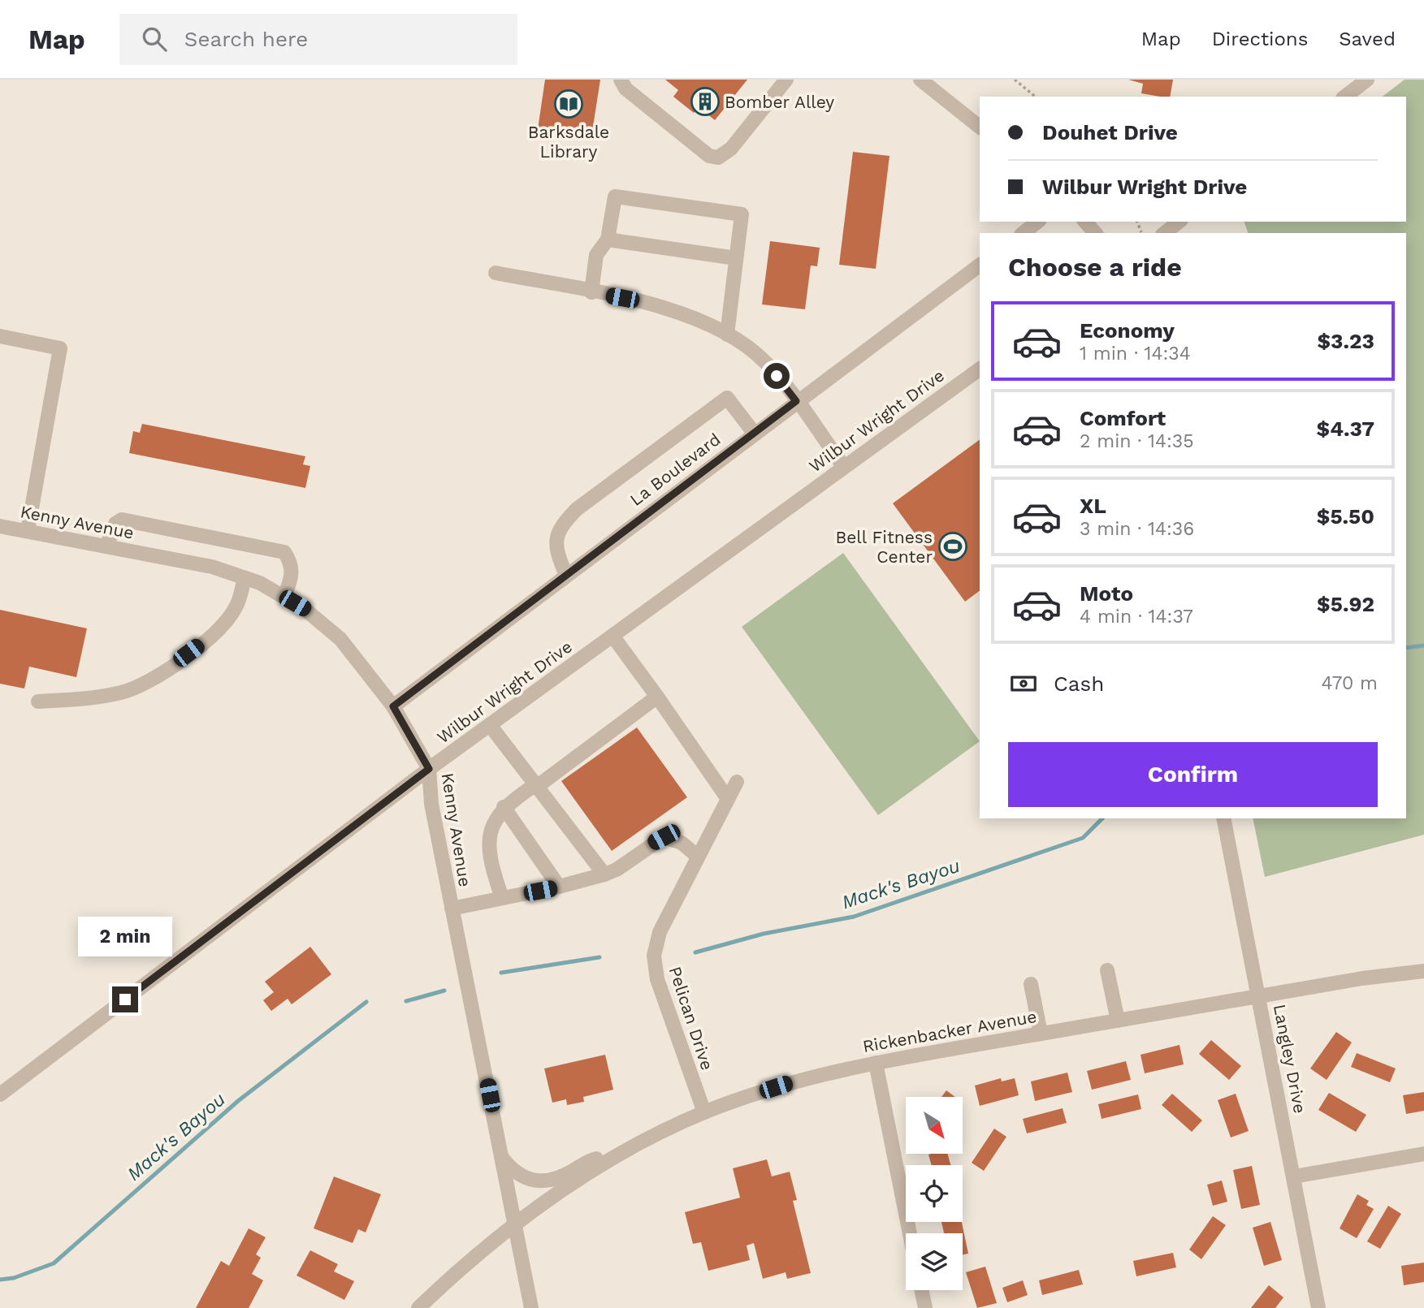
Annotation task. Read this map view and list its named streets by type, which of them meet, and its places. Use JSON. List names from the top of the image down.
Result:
{
  "streets": {
    "street": [
      "Wilbur Wright Drive",
      "La Boulevard",
      "Kenny Avenue",
      "Pelican Drive",
      "Rickenbacker Avenue",
      "Langley Drive"
    ]
  },
  "crossings": [
    ["Wilbur Wright Drive", "Kenny Avenue"],
    ["La Boulevard", "Kenny Avenue"],
    ["Kenny Avenue", "Rickenbacker Avenue"],
    ["Pelican Drive", "Rickenbacker Avenue"],
    ["Rickenbacker Avenue", "Langley Drive"]
  ],
  "water": ["Mack's Bayou"],
  "places": {
    "building": ["Bomber Alley"],
    "library": ["Barksdale Library"],
    "sports": ["Bell Fitness Center"]
  },
  "north": "bottom right",
  "page": {
    "header": "Map",
    "search": "Search here",
    "nav": ["Map", "Directions", "Saved"],
    "banner": ["Douhet Drive", "Wilbur Wright Drive"],
    "heading": "Choose a ride",
    "list": [
      {
        "name": "Economy",
        "note": "1 min · 14:34",
        "value": "$3.23"
      },
      {
        "name": "Comfort",
        "note": "2 min · 14:35",
        "value": "$4.37"
      },
      {
        "name": "XL",
        "note": "3 min · 14:36",
        "value": "$5.50"
      },
      {
        "name": "Moto",
        "note": "4 min · 14:37",
        "value": "$5.92"
      }
    ],
    "pay": ["Cash", "470 m"],
    "buttons": "Confirm",
    "bubble": "2 min"
  }
}
